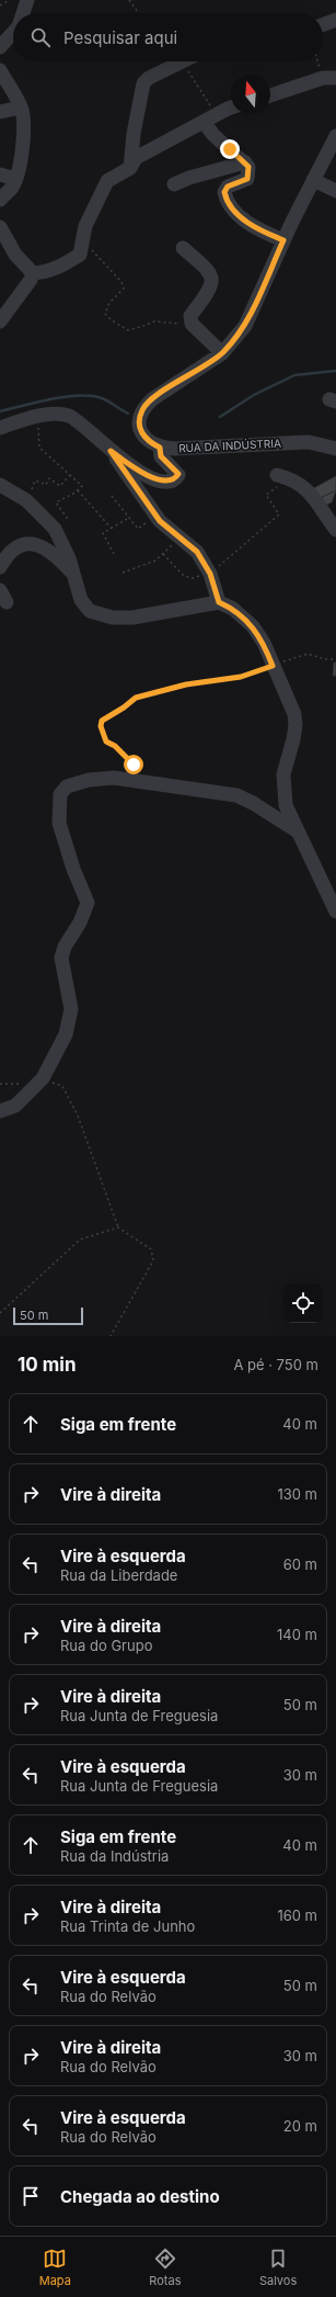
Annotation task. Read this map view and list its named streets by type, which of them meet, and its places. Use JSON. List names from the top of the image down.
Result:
{
  "streets": {
    "street": ["RUA DA INDÚSTRIA"]
  },
  "scale_bar": "50 m",
  "north": "top",
  "page": {
    "search": "Pesquisar aqui",
    "scale": "50 m",
    "heading": ["10 min", "A pé · 750 m"],
    "list": [
      ["Siga em frente", "40 m"],
      ["Vire à direita", "130 m"],
      ["Vire à esquerda", "Rua da Liberdade", "60 m"],
      ["Vire à direita", "Rua do Grupo", "140 m"],
      ["Vire à direita", "Rua Junta de Freguesia", "50 m"],
      ["Vire à esquerda", "Rua Junta de Freguesia", "30 m"],
      ["Siga em frente", "Rua da Indústria", "40 m"],
      ["Vire à direita", "Rua Trinta de Junho", "160 m"],
      ["Vire à esquerda", "Rua do Relvão", "50 m"],
      ["Vire à direita", "Rua do Relvão", "30 m"],
      ["Vire à esquerda", "Rua do Relvão", "20 m"],
      "Chegada ao destino"
    ],
    "nav": ["Mapa", "Rotas", "Salvos"]
  }
}
